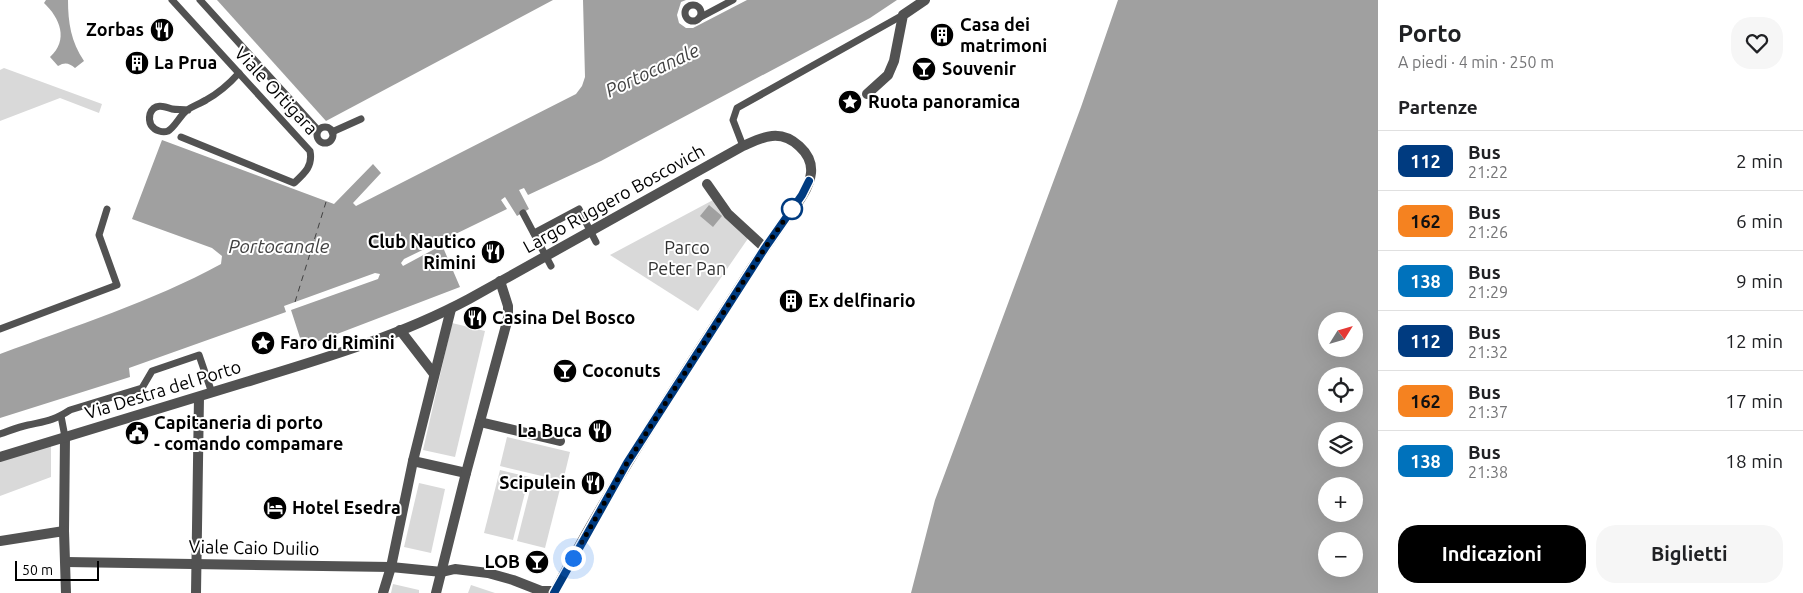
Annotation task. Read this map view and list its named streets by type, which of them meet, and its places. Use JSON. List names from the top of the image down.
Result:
{
  "streets": {
    "street": ["Largo Ruggero Boscovich", "Via Destra del Porto", "Viale Caio Duilio"],
    "lane": ["Viale Ortigara"]
  },
  "crossings": [
    ["Largo Ruggero Boscovich", "Via Destra del Porto"]
  ],
  "water": ["Portocanale"],
  "parks": ["Parco Peter Pan"],
  "places": {
    "restaurant": [
      "Zorbas",
      "Club Nautico Rimini",
      "Casina Del Bosco",
      "La Buca",
      "Scipulein"
    ],
    "building": ["Casa dei matrimoni", "La Prua", "Ex delfinario"],
    "bar": ["Souvenir", "Coconuts", "LOB"],
    "place": ["Ruota panoramica", "Faro di Rimini"],
    "public building": ["Capitaneria di porto - comando compamare"],
    "hotel": ["Hotel Esedra"]
  },
  "lines": ["bus line 112"],
  "scale_bar": "50 m",
  "north": "top right",
  "page": {
    "heading": [
      ["Porto", "A piedi · 4 min · 250 m"],
      "Partenze"
    ],
    "list": [
      {
        "mark": "112",
        "name": "Bus",
        "note": "21:22",
        "value": "2 min"
      },
      {
        "mark": "162",
        "name": "Bus",
        "note": "21:26",
        "value": "6 min"
      },
      {
        "mark": "138",
        "name": "Bus",
        "note": "21:29",
        "value": "9 min"
      },
      {
        "mark": "112",
        "name": "Bus",
        "note": "21:32",
        "value": "12 min"
      },
      {
        "mark": "162",
        "name": "Bus",
        "note": "21:37",
        "value": "17 min"
      },
      {
        "mark": "138",
        "name": "Bus",
        "note": "21:38",
        "value": "18 min"
      }
    ],
    "map_buttons": ["+", "−"],
    "buttons": ["Indicazioni", "Biglietti"],
    "scale": "50 m"
  }
}
